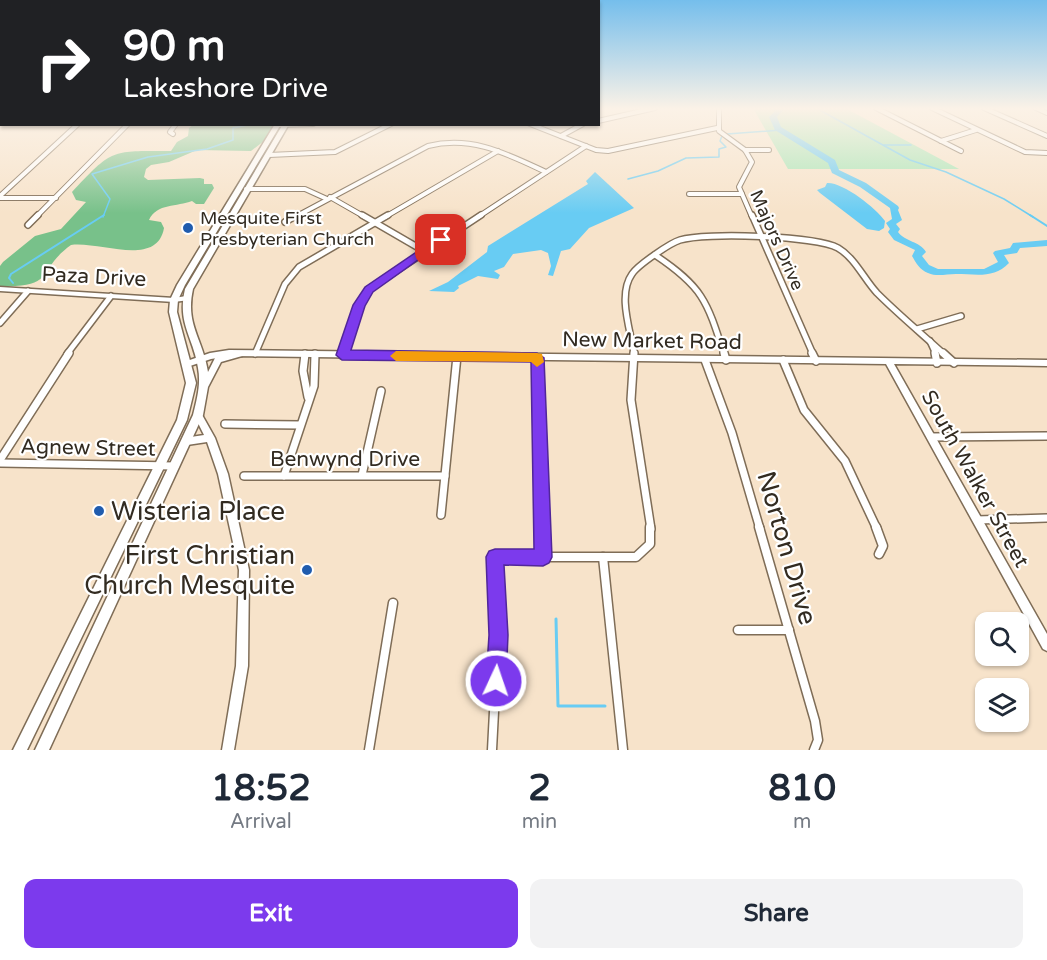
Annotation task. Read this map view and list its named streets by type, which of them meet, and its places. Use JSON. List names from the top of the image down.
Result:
{
  "streets": {
    "street": [
      "Majors Drive",
      "Paza Drive",
      "New Market Road",
      "Agnew Street",
      "Benwynd Drive",
      "South Walker Street",
      "Norton Drive"
    ]
  },
  "crossings": [
    ["Majors Drive", "New Market Road"],
    ["New Market Road", "South Walker Street"],
    ["New Market Road", "Norton Drive"]
  ],
  "places": ["Mesquite First Presbyterian Church", "Wisteria Place", "First Christian Church Mesquite"],
  "page": {
    "turn": ["90 m", "Lakeshore Drive"],
    "eta": [
      "18:52",
      "Arrival",
      "2",
      "min",
      "810",
      "m"
    ],
    "buttons": ["Exit", "Share"]
  }
}
